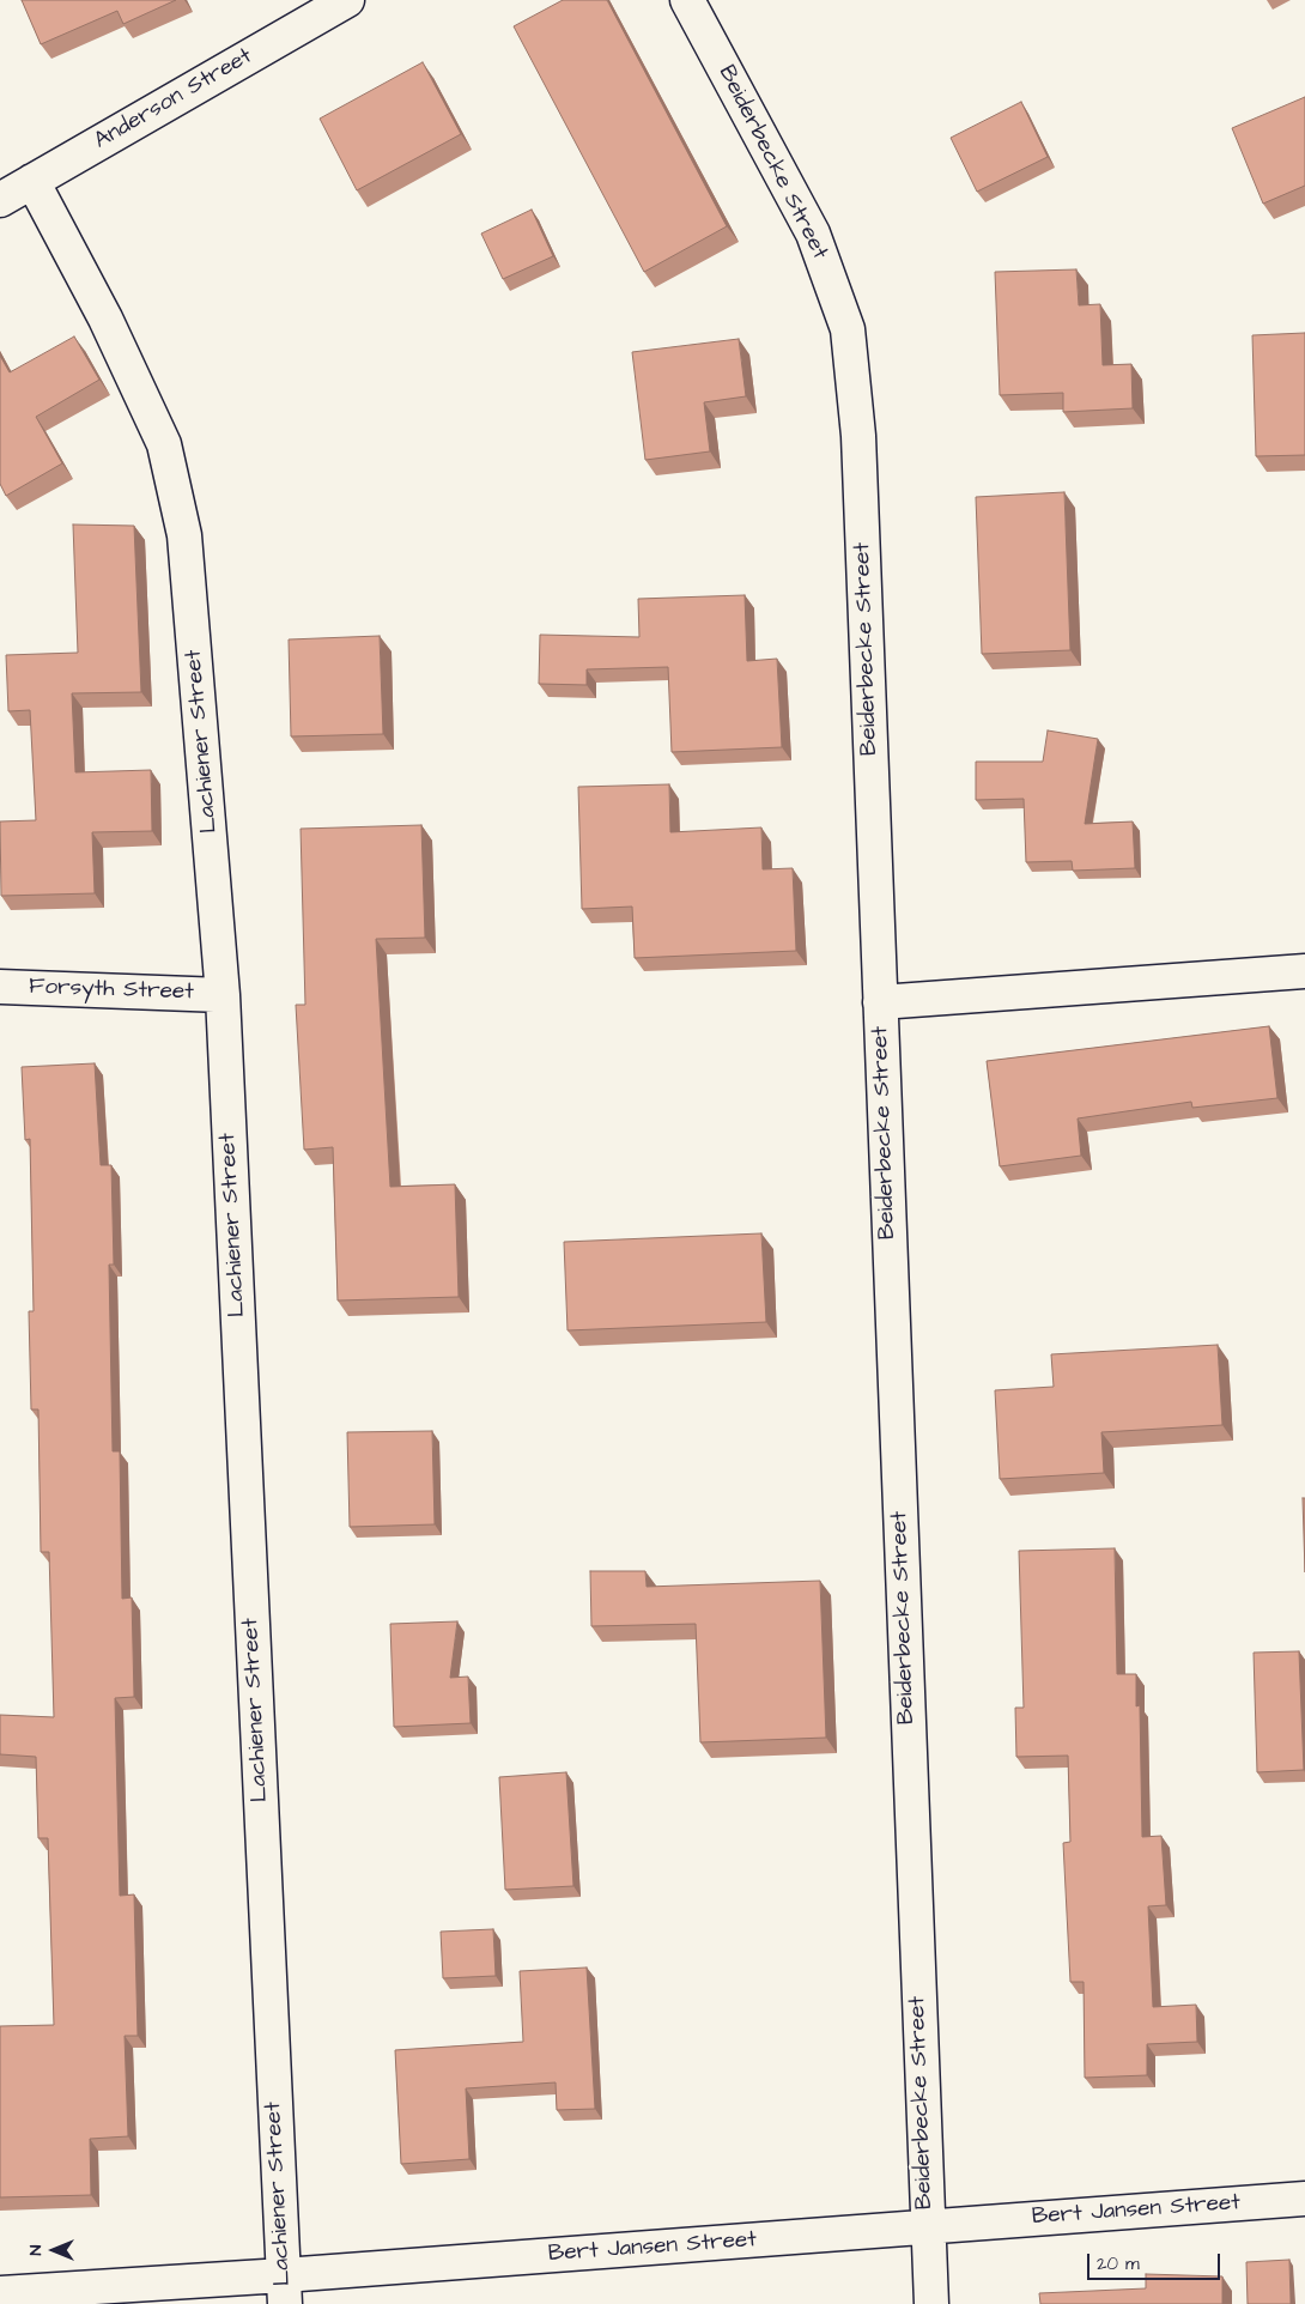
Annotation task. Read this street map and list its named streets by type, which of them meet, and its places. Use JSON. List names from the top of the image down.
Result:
{
  "streets": {
    "street": [
      "Anderson Street",
      "Beiderbecke Street",
      "Lachiener Street",
      "Forsyth Street",
      "Bert Jansen Street"
    ]
  },
  "crossings": [
    ["Anderson Street", "Lachiener Street"],
    ["Beiderbecke Street", "Bert Jansen Street"],
    ["Lachiener Street", "Forsyth Street"],
    ["Lachiener Street", "Bert Jansen Street"]
  ],
  "scale_bar": "20 m",
  "north": "left"
}
